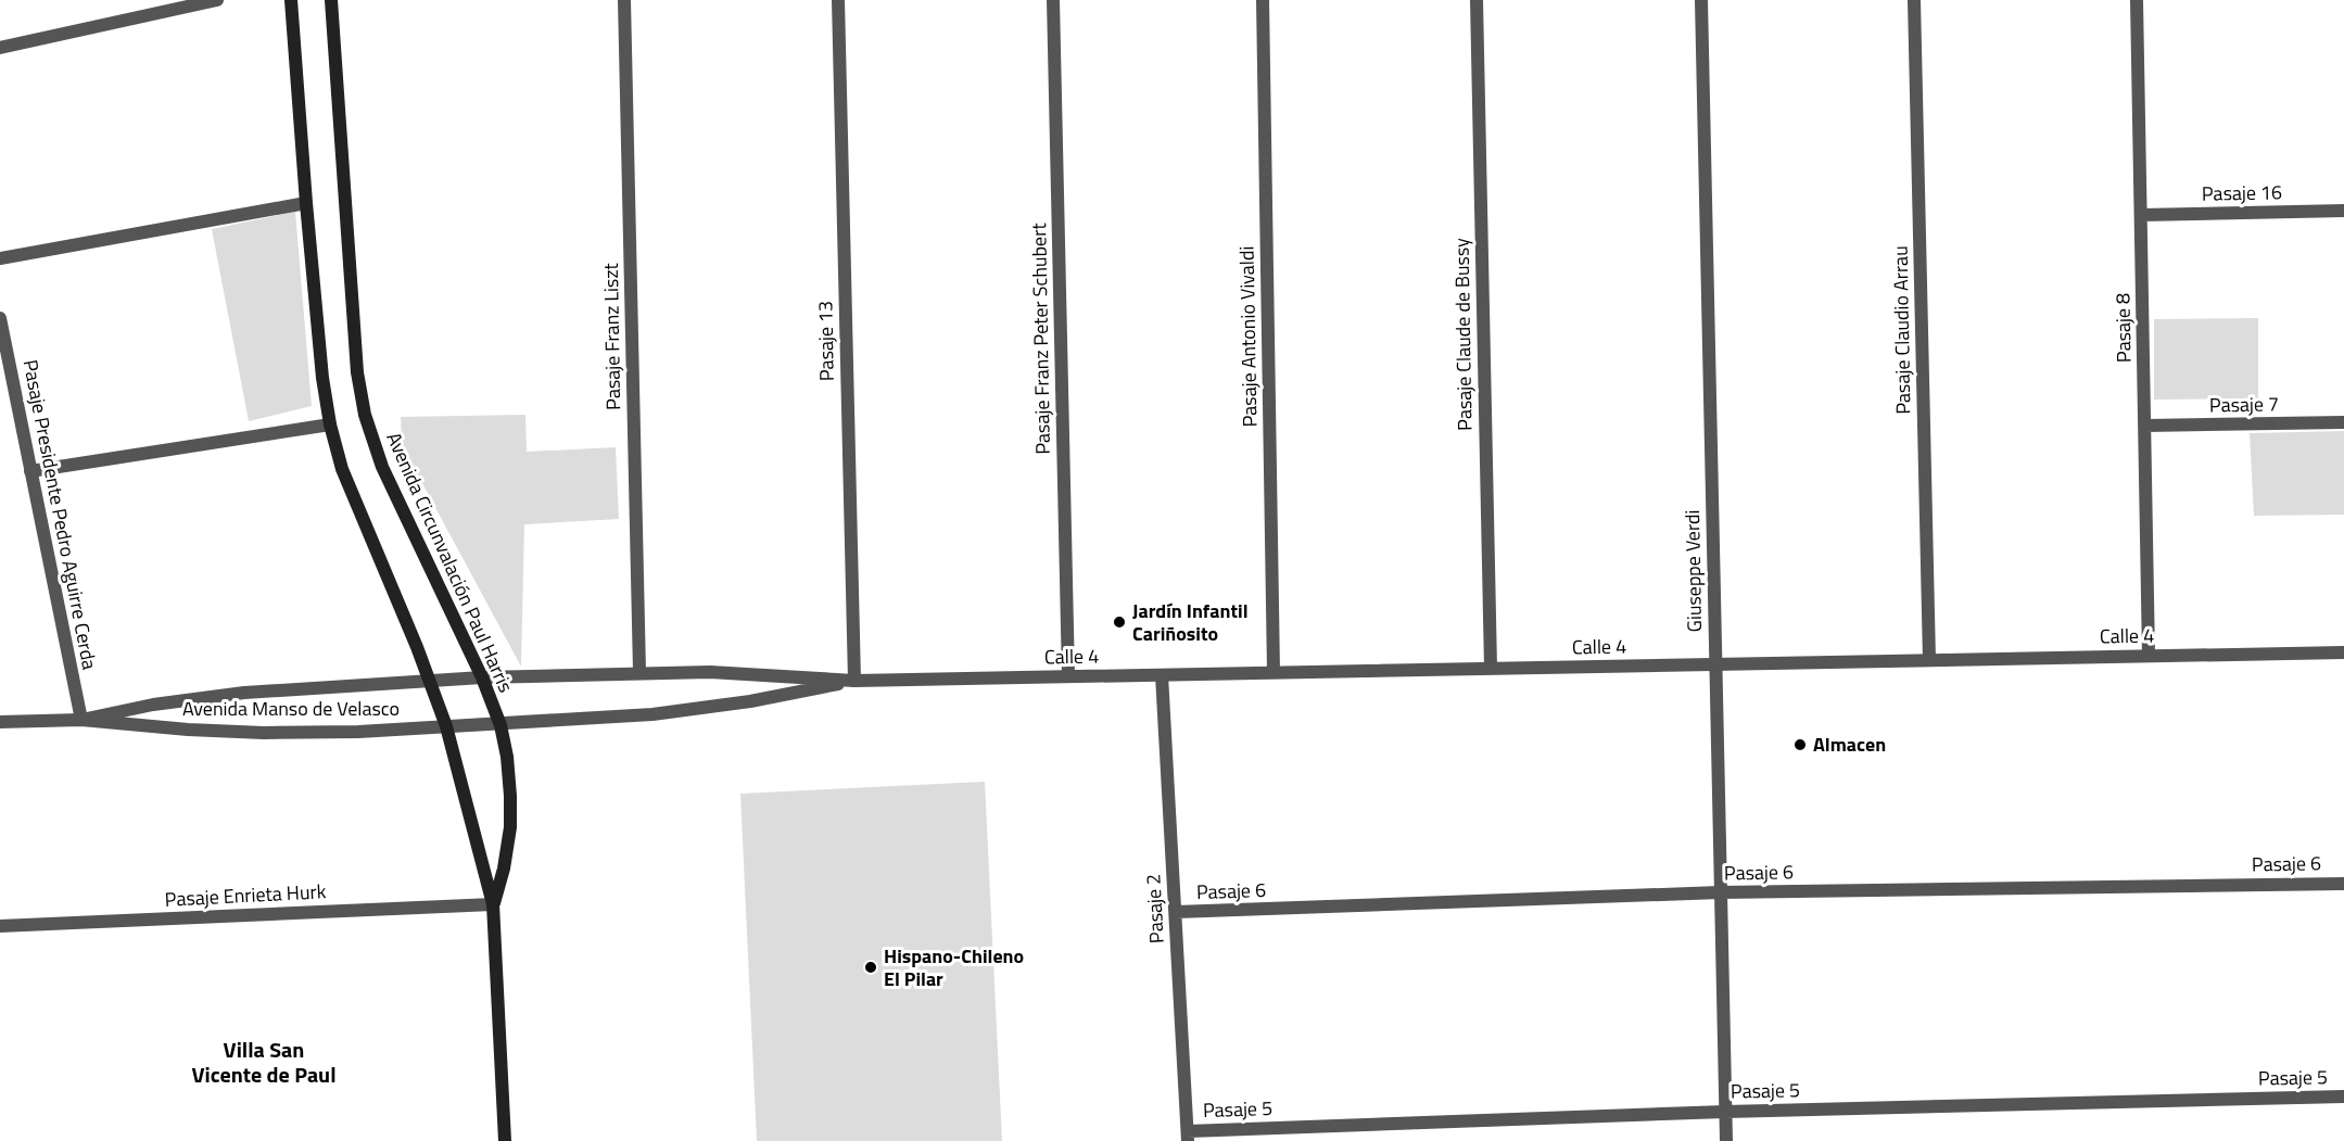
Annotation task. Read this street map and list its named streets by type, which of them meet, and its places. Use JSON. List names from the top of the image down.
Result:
{
  "streets": {
    "main road": ["Avenida Circunvalación Paul Harris"],
    "street": [
      "Pasaje 16",
      "Pasaje 8",
      "Pasaje Claudio Arrau",
      "Pasaje Claude de Bussy",
      "Pasaje Franz Liszt",
      "Pasaje Antonio Vivaldi",
      "Pasaje Franz Peter Schubert",
      "Pasaje 13",
      "Pasaje 7",
      "Pasaje Presidente Pedro Aguirre Cerda",
      "Giuseppe Verdi",
      "Calle 4",
      "Avenida Manso de Velasco",
      "Pasaje 6",
      "Pasaje Enrieta Hurk",
      "Pasaje 2",
      "Pasaje 5"
    ]
  },
  "crossings": [
    ["Pasaje 16", "Pasaje 8"],
    ["Pasaje 8", "Pasaje 7"],
    ["Pasaje 8", "Calle 4"],
    ["Pasaje Claudio Arrau", "Calle 4"],
    ["Pasaje Claude de Bussy", "Calle 4"],
    ["Pasaje Franz Liszt", "Calle 4"],
    ["Pasaje Antonio Vivaldi", "Calle 4"],
    ["Pasaje Franz Peter Schubert", "Calle 4"],
    ["Pasaje 13", "Calle 4"],
    ["Pasaje Presidente Pedro Aguirre Cerda", "Avenida Manso de Velasco"],
    ["Avenida Circunvalación Paul Harris", "Calle 4"],
    ["Avenida Circunvalación Paul Harris", "Avenida Manso de Velasco"],
    ["Avenida Circunvalación Paul Harris", "Pasaje Enrieta Hurk"],
    ["Giuseppe Verdi", "Calle 4"],
    ["Giuseppe Verdi", "Pasaje 6"],
    ["Giuseppe Verdi", "Pasaje 5"],
    ["Calle 4", "Avenida Manso de Velasco"],
    ["Calle 4", "Pasaje 2"],
    ["Pasaje 6", "Pasaje 2"],
    ["Pasaje 2", "Pasaje 5"]
  ],
  "districts": ["Villa San Vicente de Paul"],
  "places": ["Jardín Infantil Cariñosito", "Almacen", "Hispano-Chileno El Pilar"]
}
